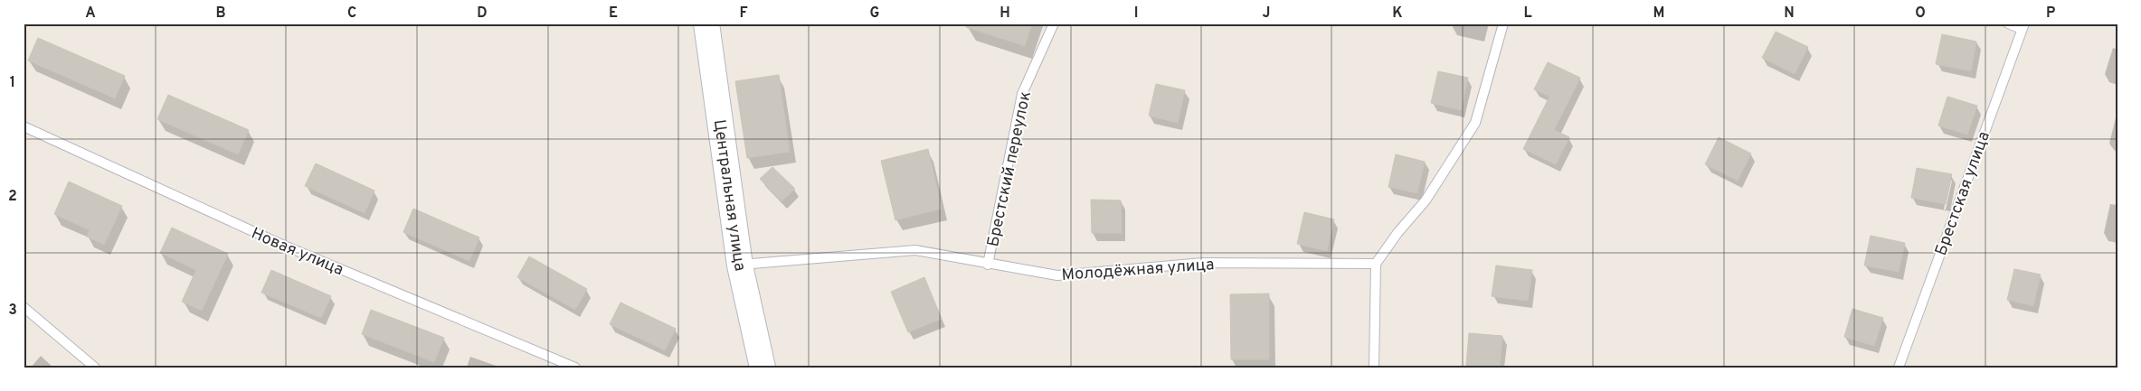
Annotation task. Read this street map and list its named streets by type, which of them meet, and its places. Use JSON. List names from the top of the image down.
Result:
{
  "streets": {
    "street": ["Центральная улица"],
    "lane": [
      "Брестский переулок",
      "Брестская улица",
      "Новая улица",
      "Молодёжная улица"
    ]
  },
  "crossings": [
    ["Брестский переулок", "Молодёжная улица"],
    ["Центральная улица", "Молодёжная улица"]
  ],
  "grid": {
    "columns": [
      "A",
      "B",
      "C",
      "D",
      "E",
      "F",
      "G",
      "H",
      "I",
      "J",
      "K",
      "L",
      "M",
      "N",
      "O",
      "P"
    ],
    "rows": ["1", "2", "3"]
  }
}
